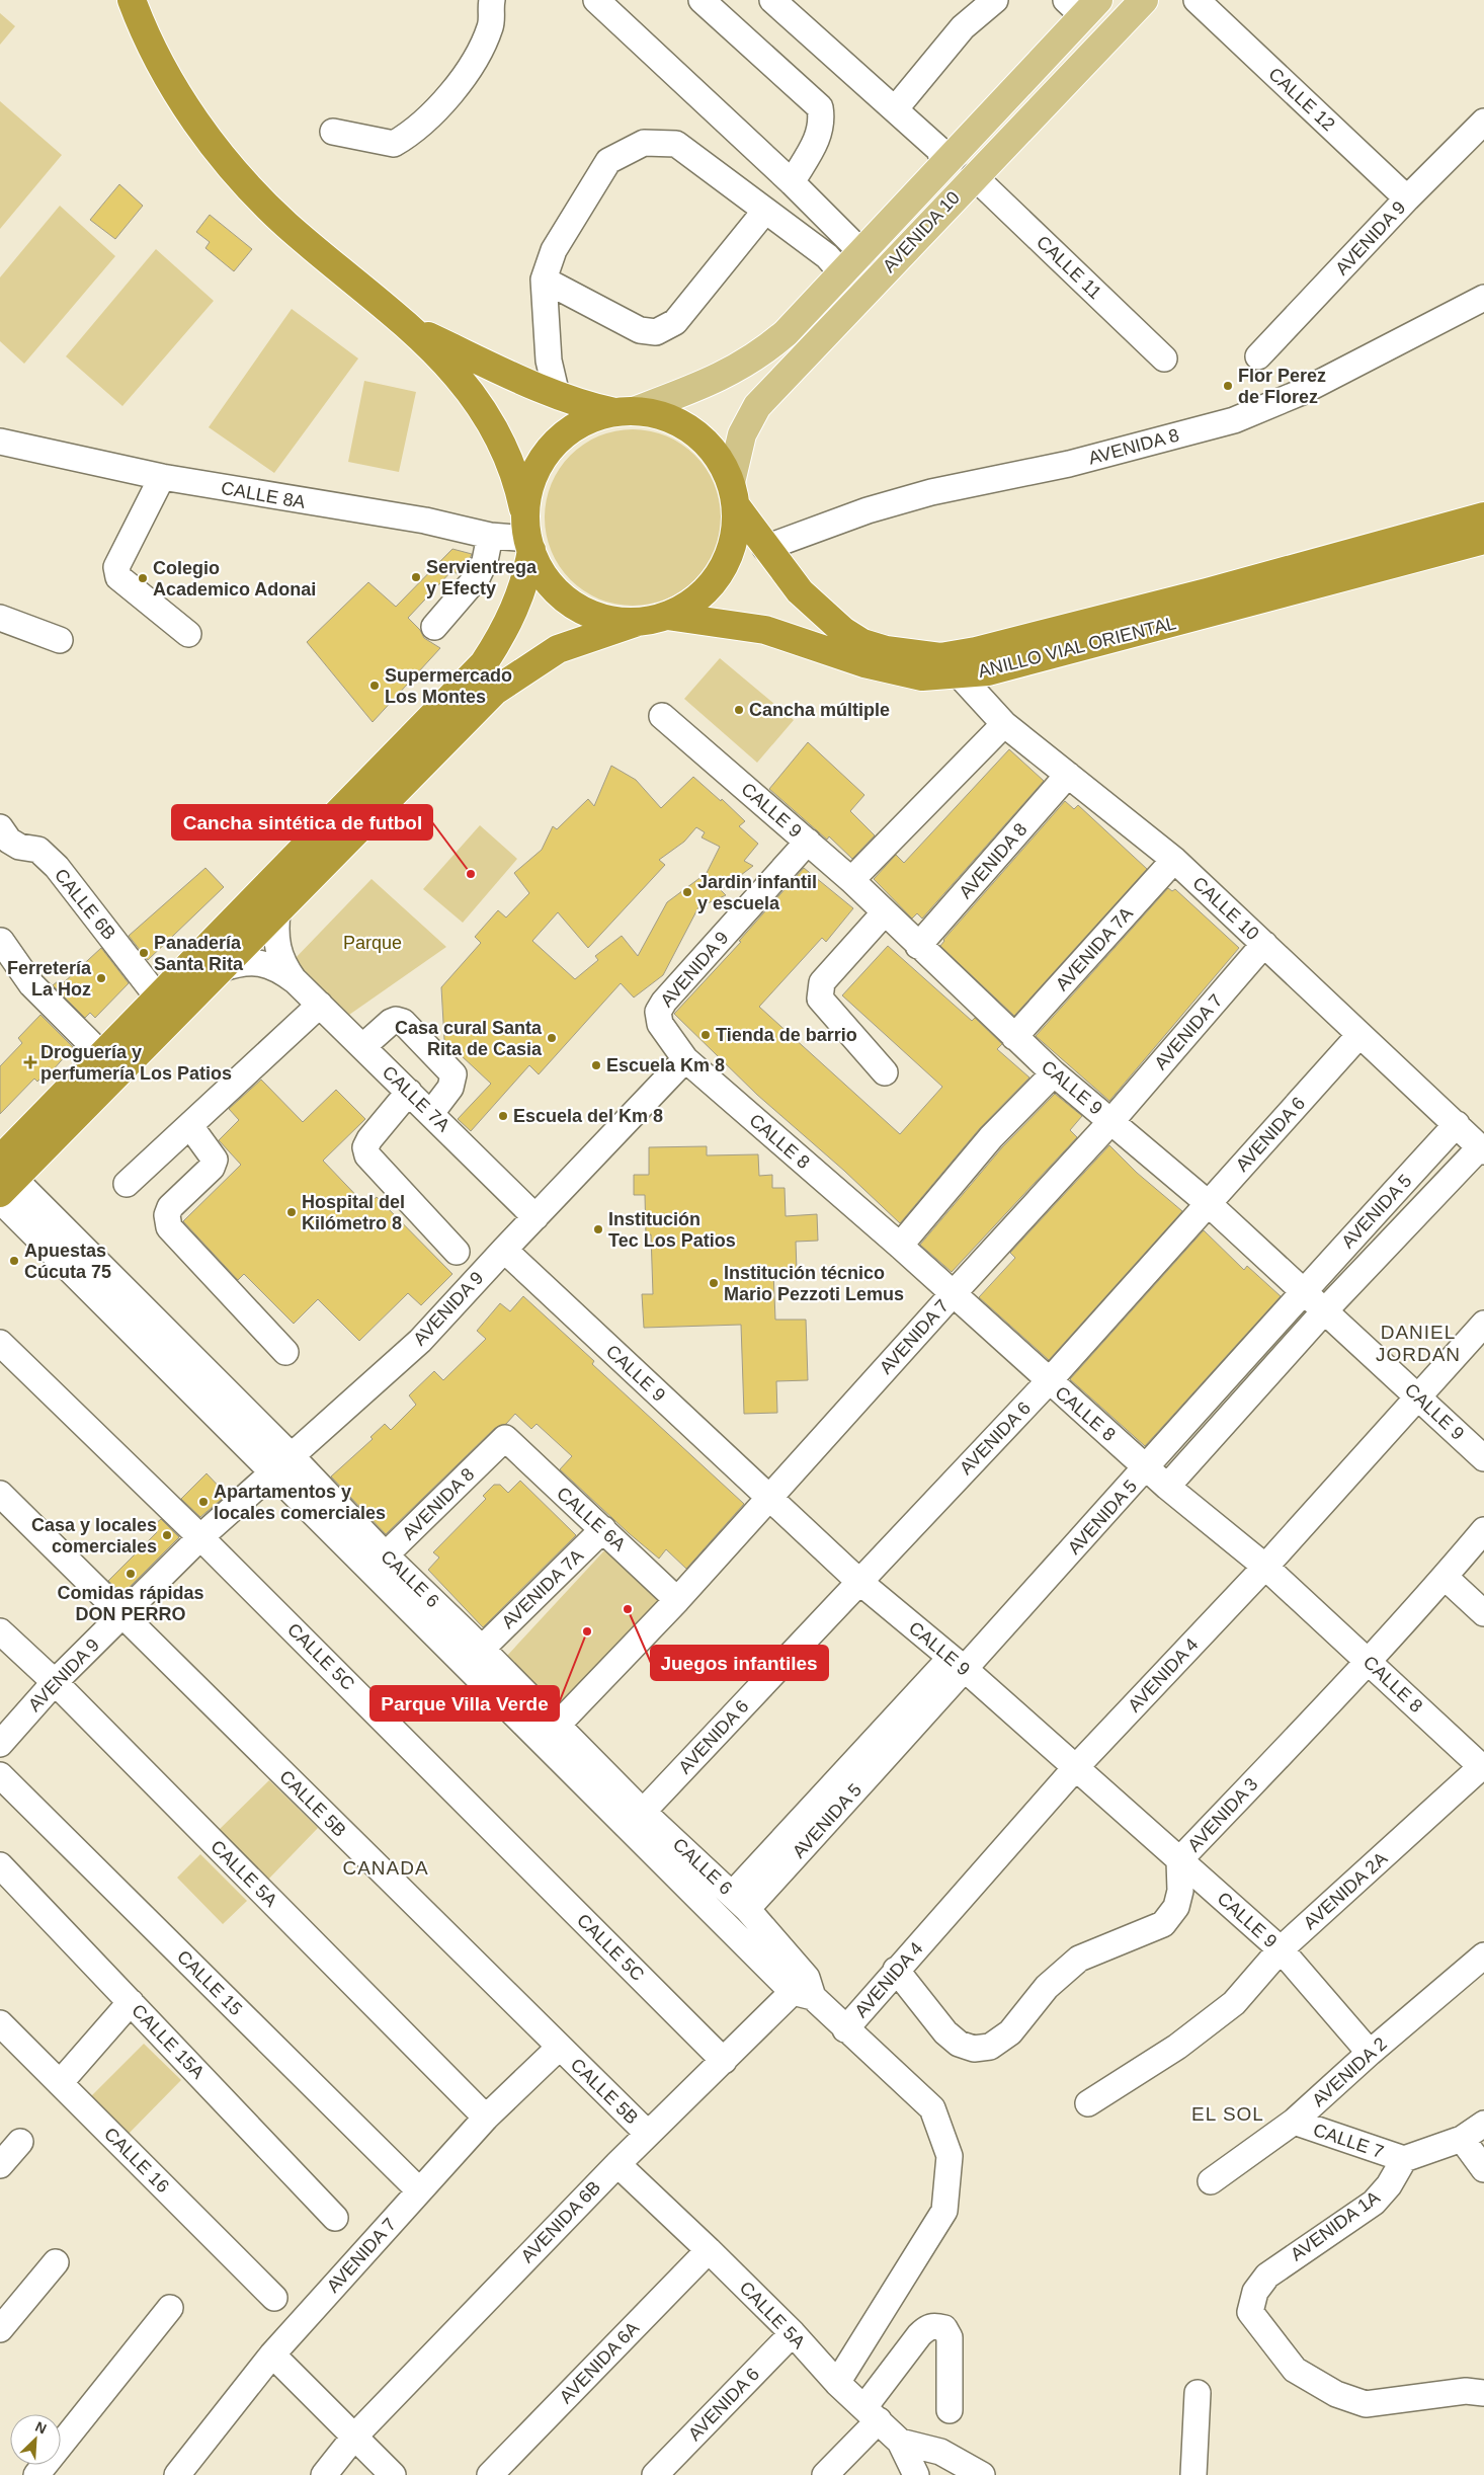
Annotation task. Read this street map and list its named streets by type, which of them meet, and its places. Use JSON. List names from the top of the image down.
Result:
{
  "streets": {
    "highway": ["ANILLO VIAL ORIENTAL"],
    "main road": ["AVENIDA 10"],
    "street": [
      "CALLE 12",
      "AVENIDA 9",
      "CALLE 11",
      "AVENIDA 8",
      "CALLE 8A",
      "CALLE 9",
      "CALLE 6B",
      "CALLE 10",
      "AVENIDA 7A",
      "AVENIDA 7",
      "CALLE 7A",
      "AVENIDA 6",
      "CALLE 8",
      "AVENIDA 5",
      "CALLE 6A",
      "CALLE 6",
      "CALLE 5C",
      "AVENIDA 4",
      "CALLE 5B",
      "AVENIDA 3",
      "CALLE 5A",
      "AVENIDA 2A",
      "CALLE 15",
      "CALLE 15A",
      "AVENIDA 2",
      "CALLE 7",
      "CALLE 16",
      "AVENIDA 6B",
      "AVENIDA 1A",
      "AVENIDA 6A"
    ]
  },
  "crossings": [
    ["CALLE 12", "AVENIDA 9"],
    ["AVENIDA 10", "CALLE 11"],
    ["AVENIDA 10", "ANILLO VIAL ORIENTAL"],
    ["AVENIDA 9", "CALLE 9"],
    ["AVENIDA 9", "CALLE 7A"],
    ["AVENIDA 9", "CALLE 8"],
    ["AVENIDA 9", "CALLE 6"],
    ["AVENIDA 9", "CALLE 5C"],
    ["AVENIDA 9", "CALLE 5B"],
    ["AVENIDA 9", "CALLE 5A"],
    ["AVENIDA 8", "ANILLO VIAL ORIENTAL"],
    ["AVENIDA 8", "CALLE 9"],
    ["AVENIDA 8", "CALLE 10"],
    ["AVENIDA 8", "CALLE 6A"],
    ["AVENIDA 8", "CALLE 6"],
    ["ANILLO VIAL ORIENTAL", "CALLE 10"],
    ["CALLE 9", "AVENIDA 7A"],
    ["CALLE 9", "AVENIDA 7"],
    ["CALLE 9", "AVENIDA 6"],
    ["CALLE 9", "AVENIDA 5"],
    ["CALLE 9", "AVENIDA 4"],
    ["CALLE 9", "AVENIDA 3"],
    ["CALLE 9", "AVENIDA 2A"],
    ["CALLE 9", "AVENIDA 2"],
    ["CALLE 10", "AVENIDA 7A"],
    ["CALLE 10", "AVENIDA 7"],
    ["CALLE 10", "AVENIDA 6"],
    ["CALLE 10", "AVENIDA 5"],
    ["AVENIDA 7A", "CALLE 6A"],
    ["AVENIDA 7A", "CALLE 6"],
    ["AVENIDA 7", "CALLE 8"],
    ["AVENIDA 7", "CALLE 6A"],
    ["AVENIDA 7", "CALLE 6"],
    ["AVENIDA 7", "CALLE 5B"],
    ["AVENIDA 7", "CALLE 5A"],
    ["AVENIDA 7", "CALLE 15"],
    ["AVENIDA 6", "CALLE 8"],
    ["AVENIDA 6", "CALLE 6"],
    ["AVENIDA 6", "CALLE 5A"],
    ["CALLE 8", "AVENIDA 5"],
    ["CALLE 8", "AVENIDA 4"],
    ["CALLE 8", "AVENIDA 3"],
    ["CALLE 8", "AVENIDA 2A"],
    ["AVENIDA 5", "CALLE 6"],
    ["CALLE 6", "AVENIDA 4"],
    ["CALLE 6", "CALLE 5A"],
    ["CALLE 6", "AVENIDA 6B"],
    ["CALLE 5C", "AVENIDA 6B"],
    ["AVENIDA 4", "AVENIDA 3"],
    ["CALLE 5B", "AVENIDA 6B"],
    ["CALLE 5A", "AVENIDA 6B"],
    ["CALLE 5A", "AVENIDA 6A"],
    ["AVENIDA 2", "CALLE 7"],
    ["CALLE 7", "AVENIDA 1A"]
  ],
  "districts": ["DANIEL JORDAN", "CANADA", "EL SOL"],
  "parks": ["Parque"],
  "places": {
    "other": [
      "Flor Perez de Florez",
      "Servientrega y Efecty",
      "Colegio Academico Adonai",
      "Supermercado Los Montes",
      "Cancha múltiple",
      "Cancha sintética de futbol",
      "Jardin infantil y escuela",
      "Panadería Santa Rita",
      "Ferretería La Hoz",
      "Tienda de barrio",
      "Casa cural Santa Rita de Casia",
      "Escuela Km 8",
      "Escuela del Km 8",
      "Hospital del Kilómetro 8",
      "Institución Tec Los Patios",
      "Apuestas Cúcuta 75",
      "Institución técnico Mario Pezzoti Lemus",
      "Apartamentos y locales comerciales",
      "Casa y locales comerciales",
      "Comidas rápidas DON PERRO",
      "Juegos infantiles",
      "Parque Villa Verde"
    ],
    "health": ["Droguería y perfumería Los Patios"]
  },
  "north": "top right"
}
